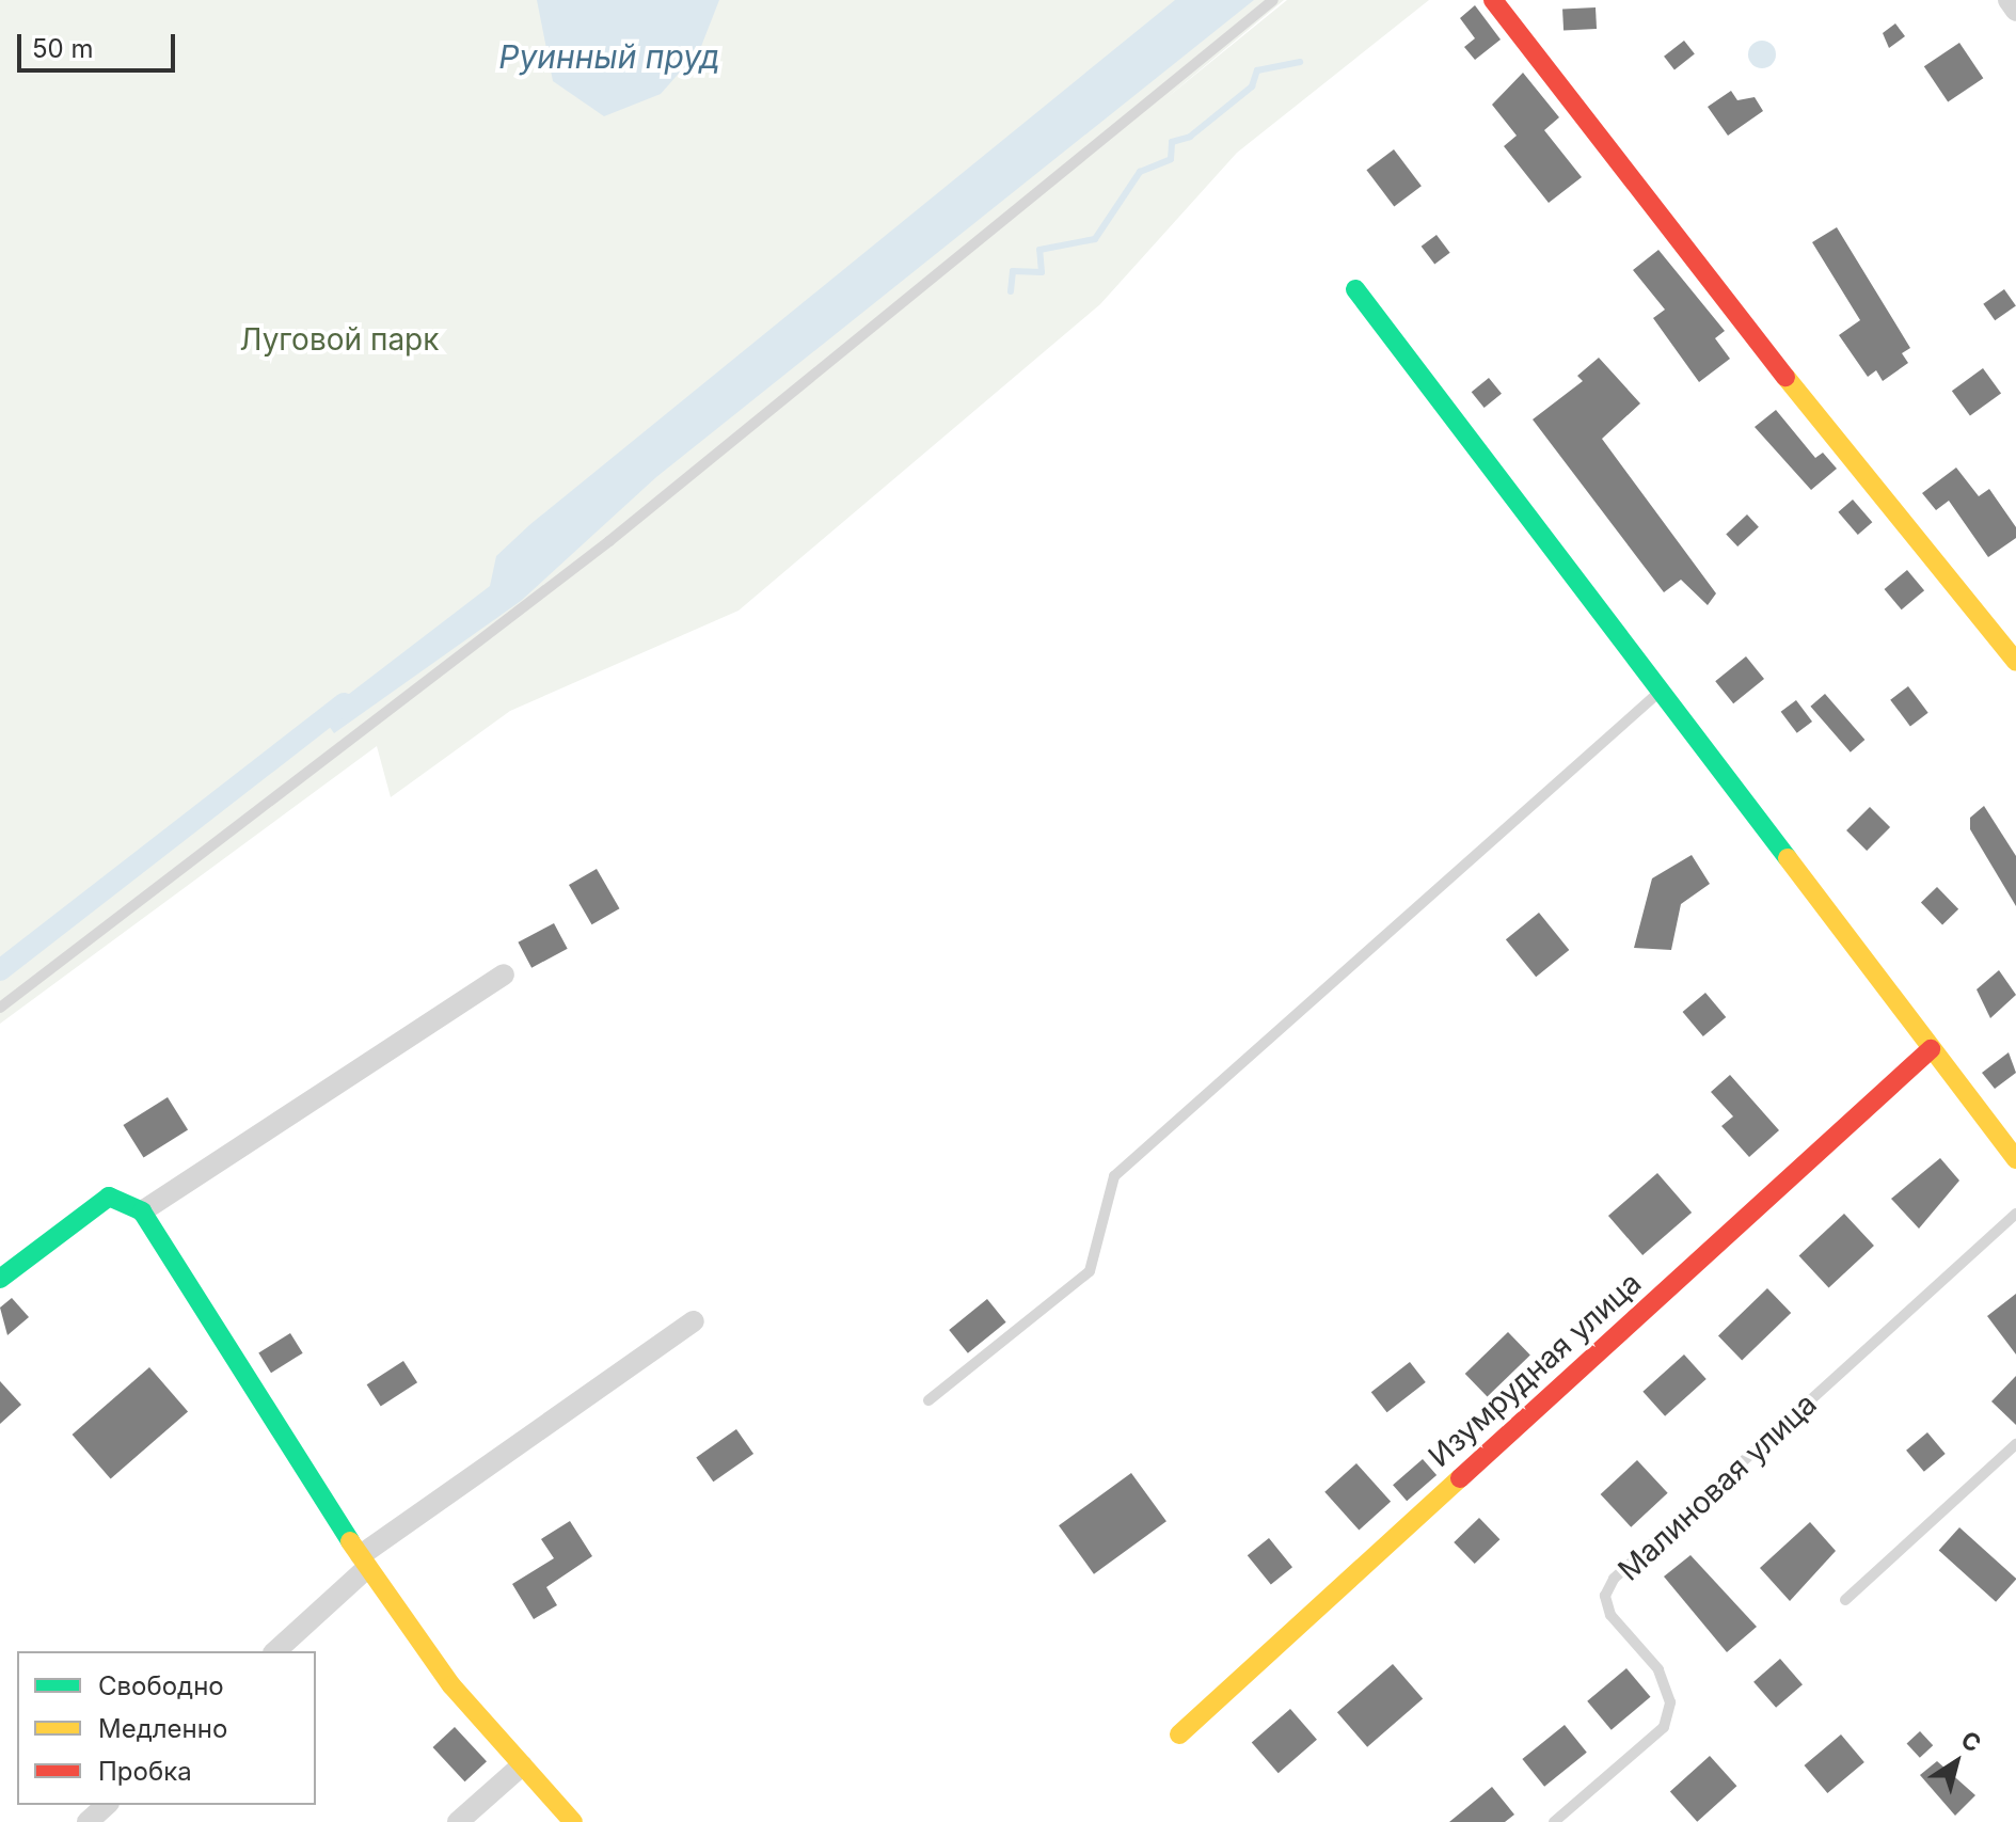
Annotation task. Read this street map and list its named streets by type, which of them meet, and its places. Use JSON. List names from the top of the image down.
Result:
{
  "streets": {
    "street": ["Изумрудная улица"],
    "lane": ["Малиновая улица"]
  },
  "water": ["Руинный пруд"],
  "parks": ["Луговой парк"],
  "legend": ["Свободно", "Медленно", "Пробка"],
  "scale_bar": "50 m",
  "north": "top right"
}
